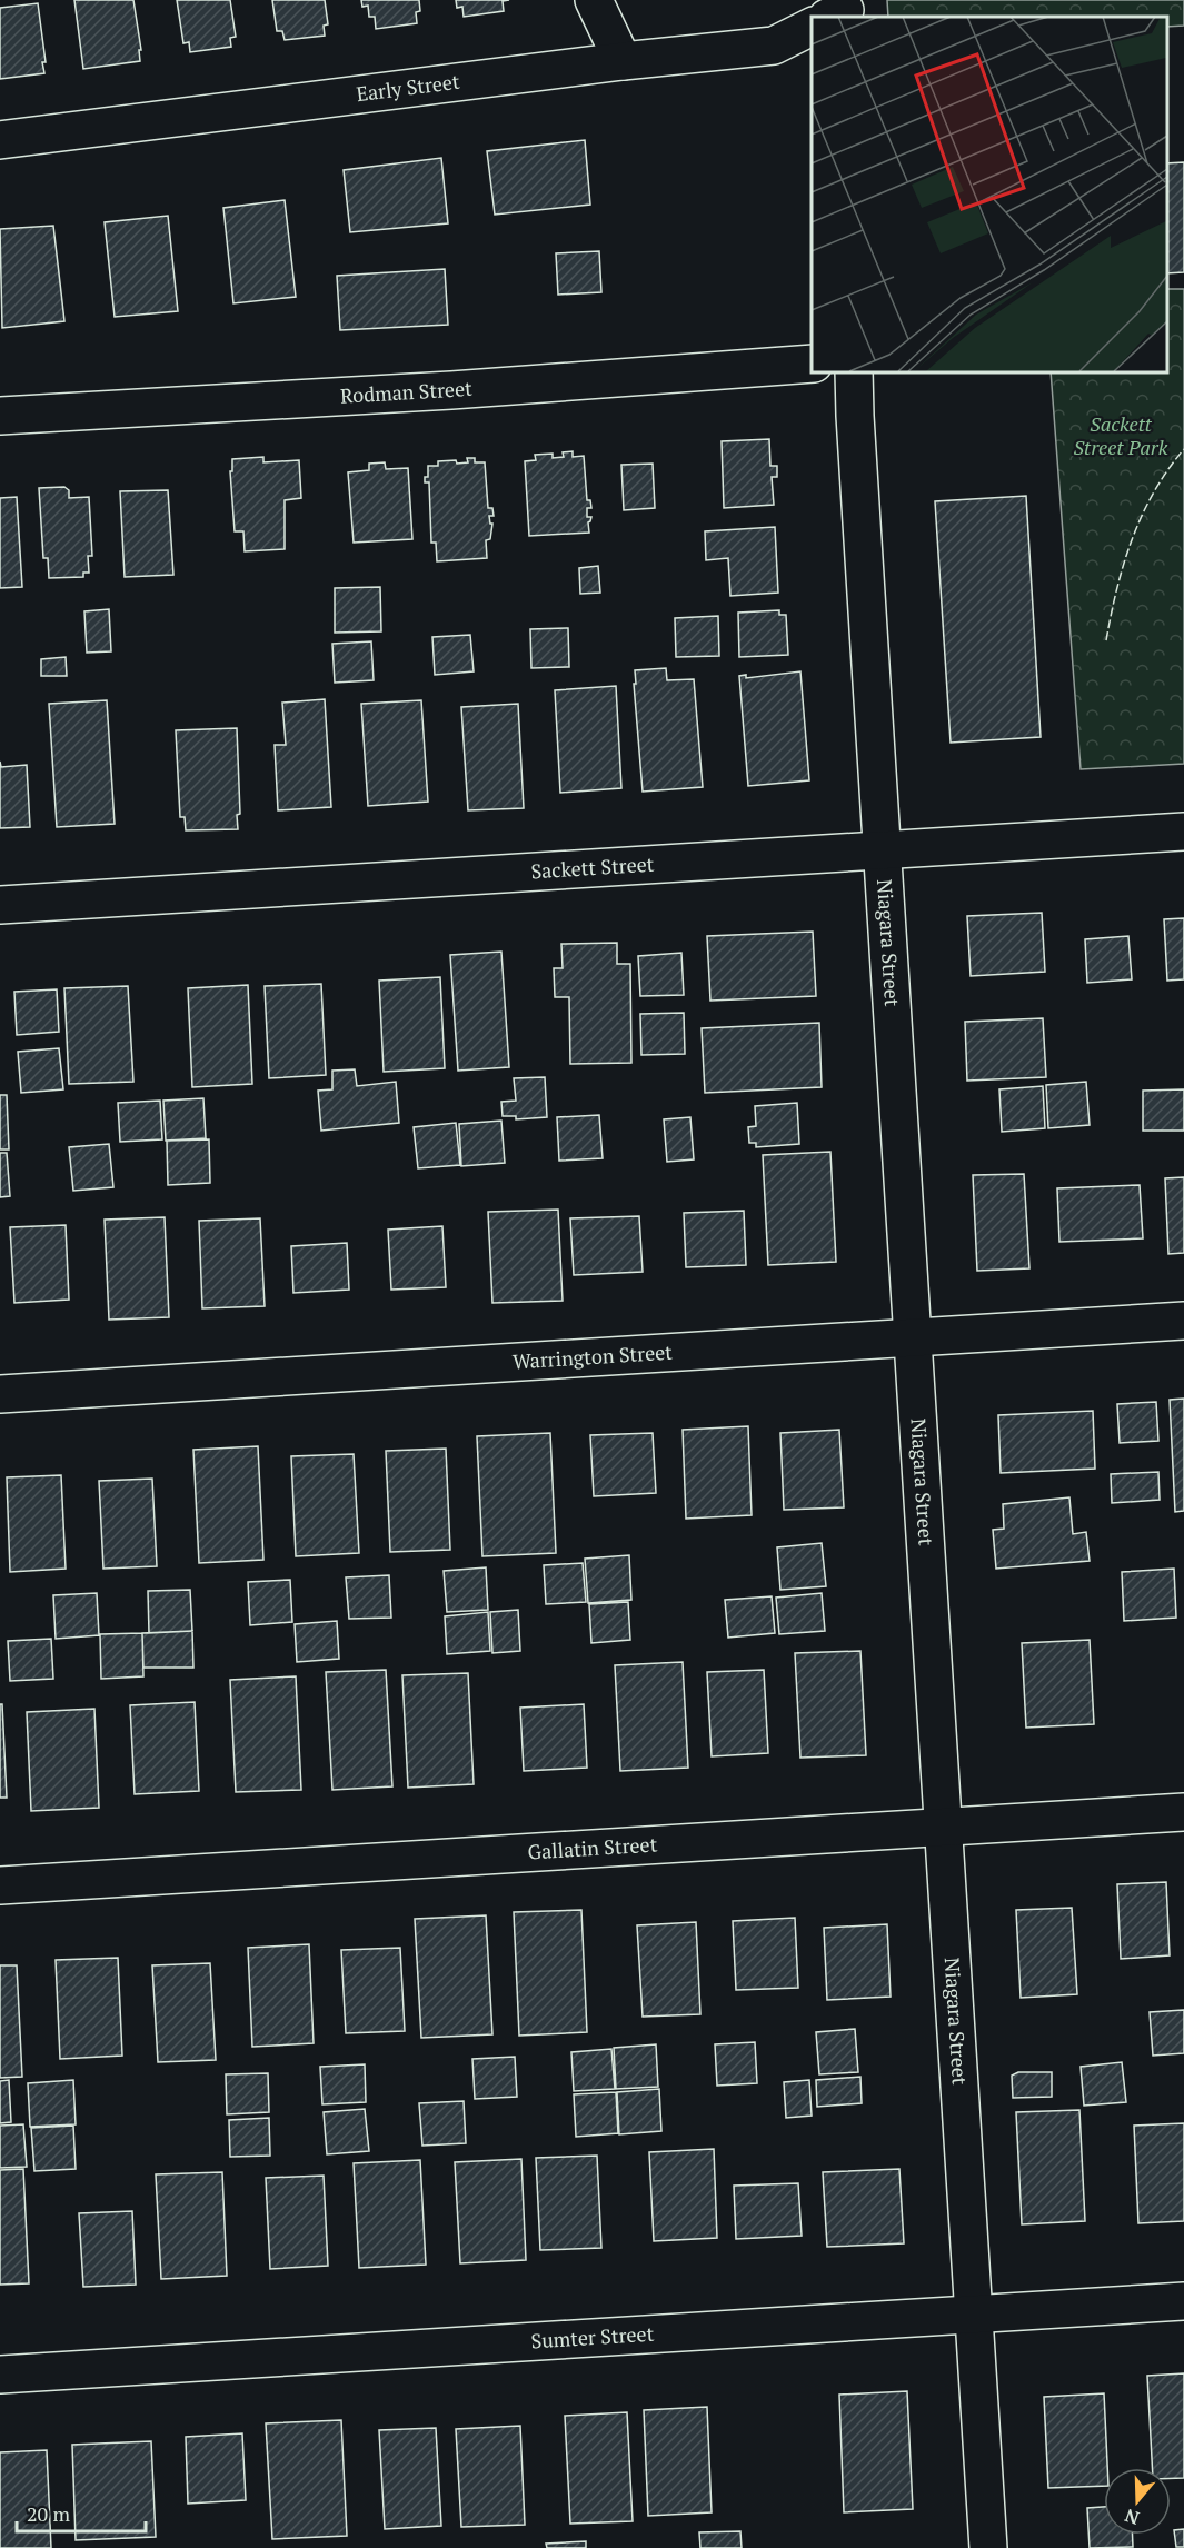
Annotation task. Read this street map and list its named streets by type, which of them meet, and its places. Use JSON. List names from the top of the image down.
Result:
{
  "streets": {
    "street": [
      "Early Street",
      "Rodman Street",
      "Sackett Street",
      "Niagara Street",
      "Warrington Street",
      "Gallatin Street",
      "Sumter Street"
    ]
  },
  "crossings": [
    ["Sackett Street", "Niagara Street"],
    ["Niagara Street", "Warrington Street"],
    ["Niagara Street", "Gallatin Street"],
    ["Niagara Street", "Sumter Street"]
  ],
  "parks": ["Sackett Street Park"],
  "scale_bar": "20 m",
  "north": "bottom"
}
